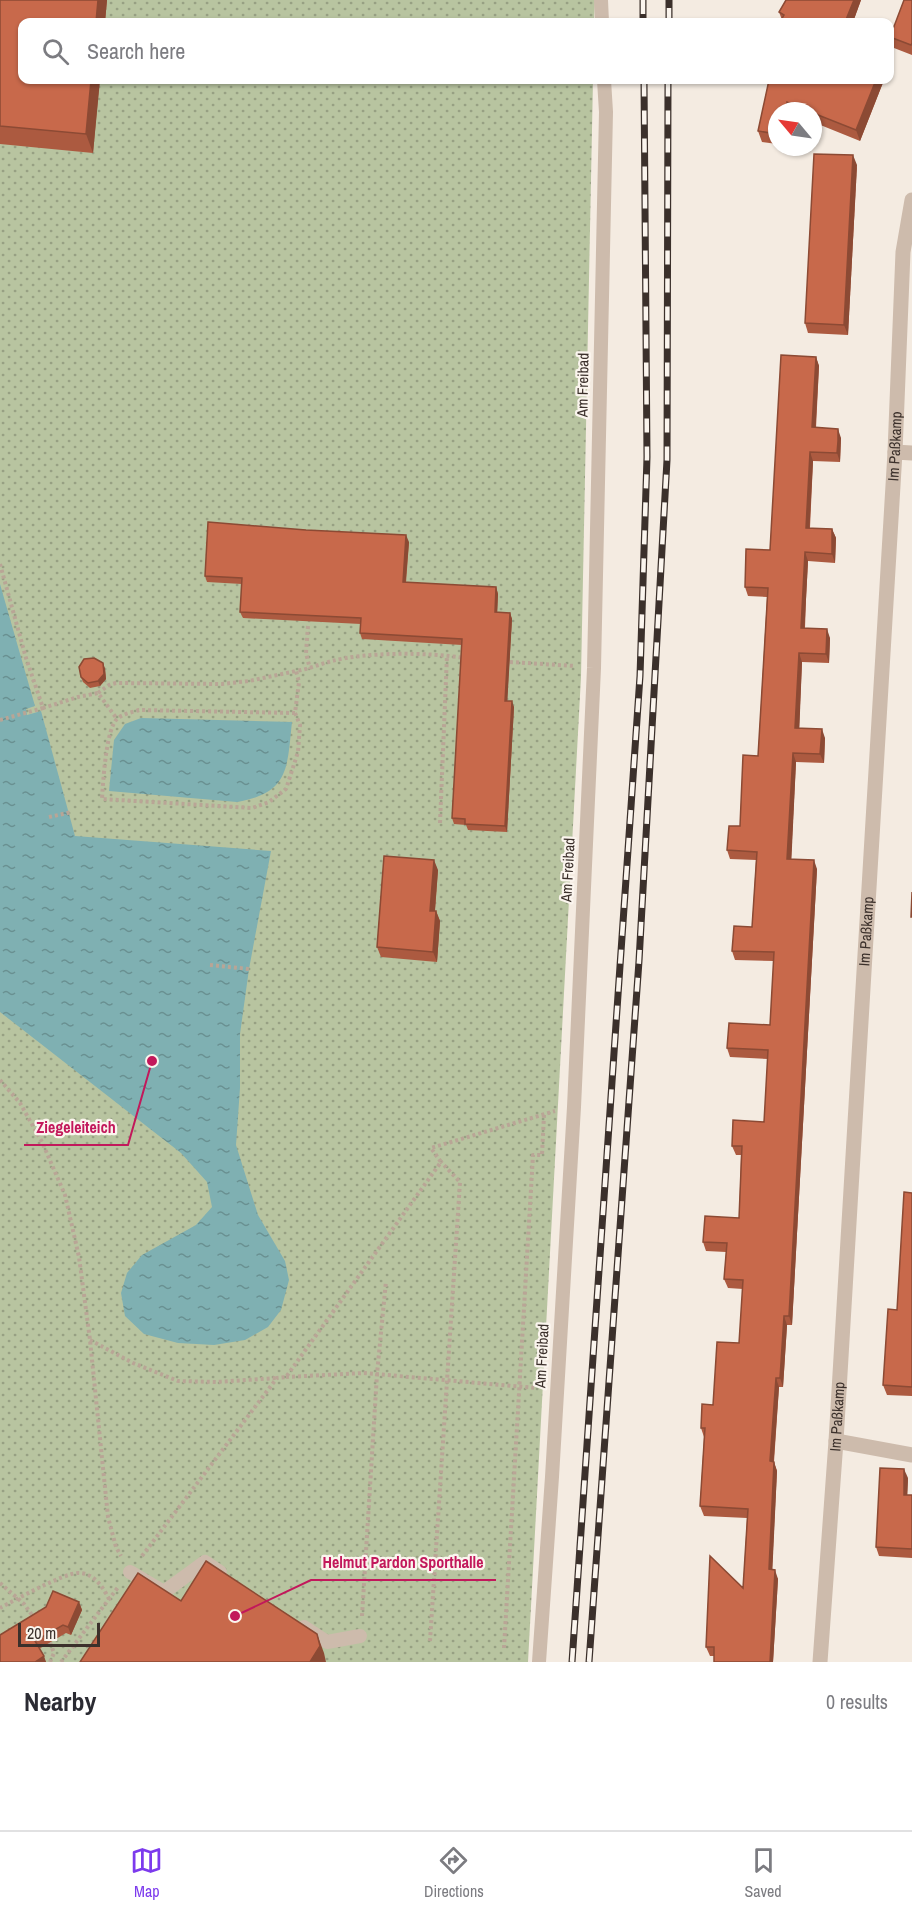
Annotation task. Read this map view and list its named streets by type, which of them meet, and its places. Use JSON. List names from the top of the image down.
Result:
{
  "streets": {
    "street": ["Im Paßkamp"],
    "lane": ["Am Freibad"]
  },
  "places": ["Ziegeleiteich", "Helmut Pardon Sporthalle"],
  "scale_bar": "20 m",
  "north": "top left",
  "page": {
    "search": "Search here",
    "scale": "20 m",
    "heading": ["Nearby", "0 results"],
    "nav": ["Map", "Directions", "Saved"]
  }
}
